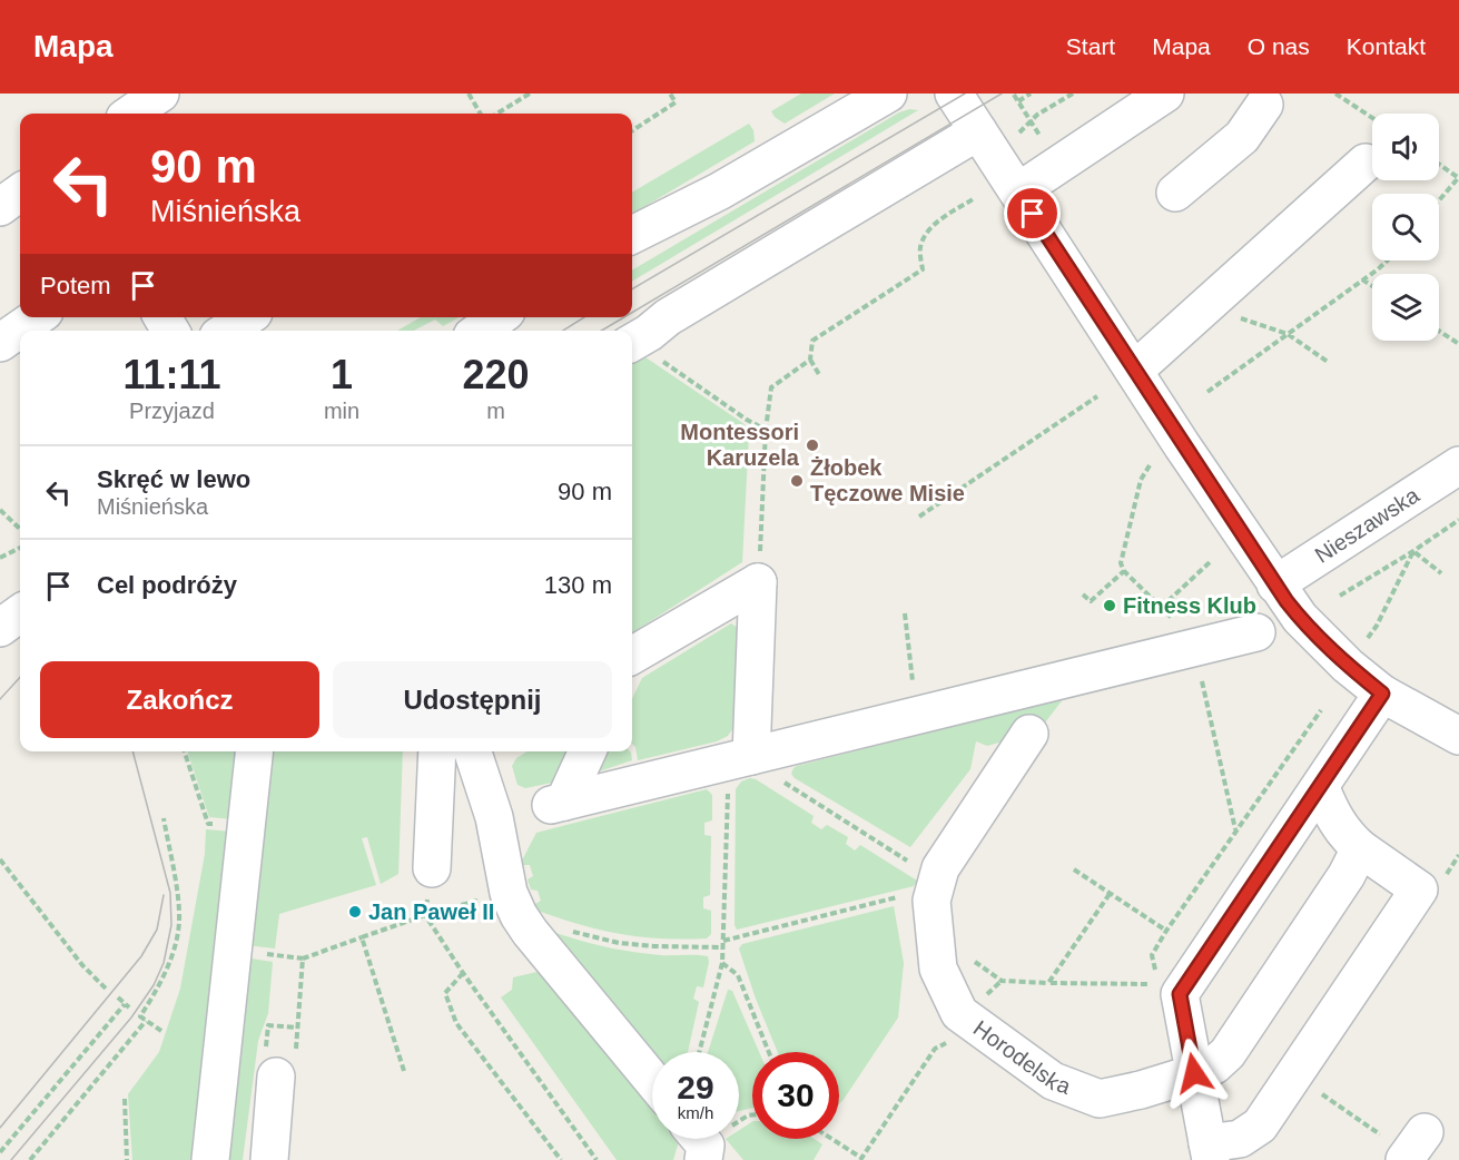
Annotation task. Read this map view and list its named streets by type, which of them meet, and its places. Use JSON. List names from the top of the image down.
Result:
{
  "streets": {
    "street": ["Nieszawska", "Horodelska"]
  },
  "places": [
    "Montessori Karuzela",
    "Żłobek Tęczowe Misie",
    "Fitness Klub",
    "Jan Paweł II"
  ],
  "page": {
    "header": "Mapa",
    "nav": [
      "Start",
      "Mapa",
      "O nas",
      "Kontakt"
    ],
    "turn": ["90 m", "Miśnieńska"],
    "then": "Potem",
    "eta": [
      "11:11",
      "Przyjazd",
      "1",
      "min",
      "220",
      "m"
    ],
    "list": [
      {
        "name": "Skręć w lewo",
        "note": "Miśnieńska",
        "value": "90 m"
      },
      {
        "name": "Cel podróży",
        "value": "130 m"
      }
    ],
    "buttons": ["Zakończ", "Udostępnij"],
    "speed": "29 km/h",
    "limit": "30"
  }
}
